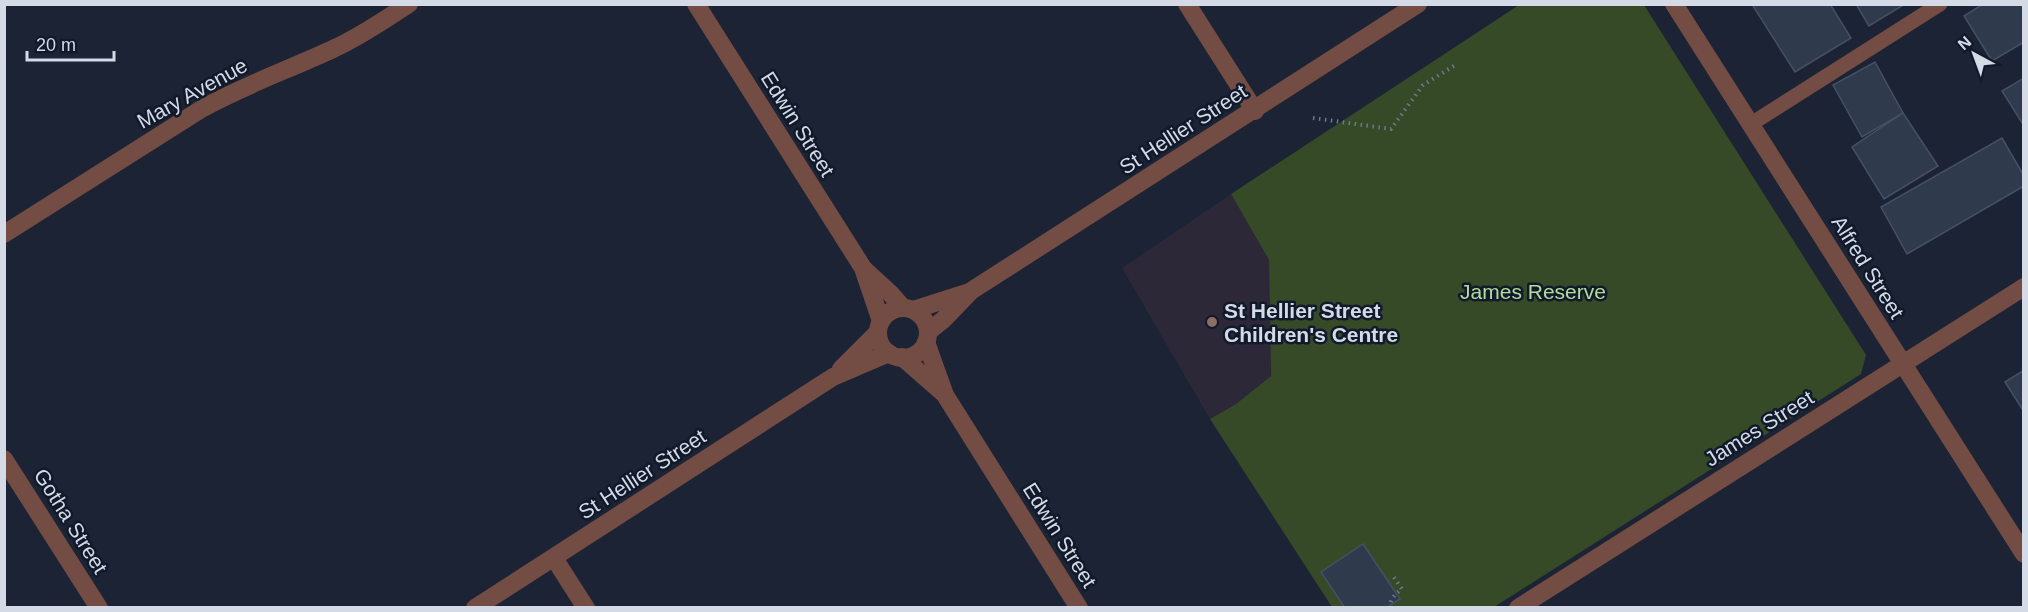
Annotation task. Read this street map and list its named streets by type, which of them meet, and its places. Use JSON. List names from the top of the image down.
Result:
{
  "streets": {
    "street": [
      "Mary Avenue",
      "Edwin Street",
      "St Hellier Street",
      "Alfred Street",
      "James Street",
      "Gotha Street"
    ]
  },
  "crossings": [
    ["Edwin Street", "St Hellier Street"],
    ["Alfred Street", "James Street"]
  ],
  "parks": ["James Reserve"],
  "places": ["St Hellier Street Children's Centre"],
  "scale_bar": "20 m",
  "north": "top left"
}
